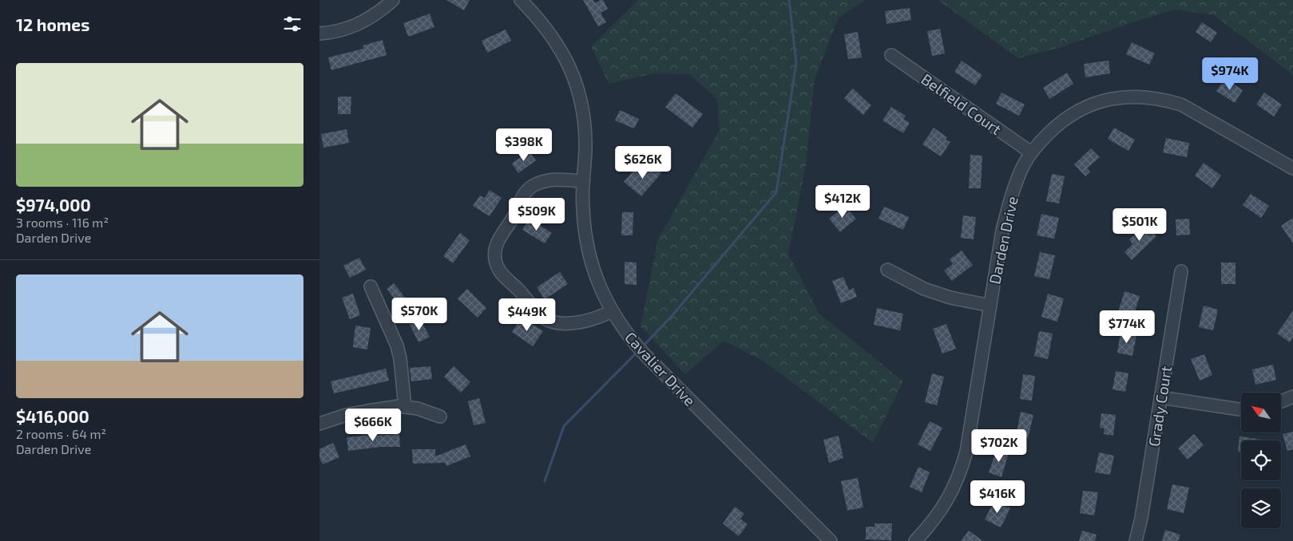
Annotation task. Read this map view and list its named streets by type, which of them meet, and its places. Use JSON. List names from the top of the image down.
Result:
{
  "streets": {
    "street": [
      "Belfield Court",
      "Darden Drive",
      "Cavalier Drive",
      "Grady Court"
    ]
  },
  "crossings": [
    ["Belfield Court", "Darden Drive"]
  ],
  "north": "top left",
  "page": {
    "heading": "12 homes",
    "list": [
      {
        "name": "$974,000",
        "note": "3 rooms · 116 m² · Darden Drive"
      },
      {
        "name": "$416,000",
        "note": "2 rooms · 64 m² · Darden Drive"
      }
    ],
    "price": [
      "$974K",
      "$398K",
      "$626K",
      "$412K",
      "$509K",
      "$501K",
      "$570K",
      "$449K",
      "$774K",
      "$666K",
      "$702K",
      "$416K"
    ]
  }
}
